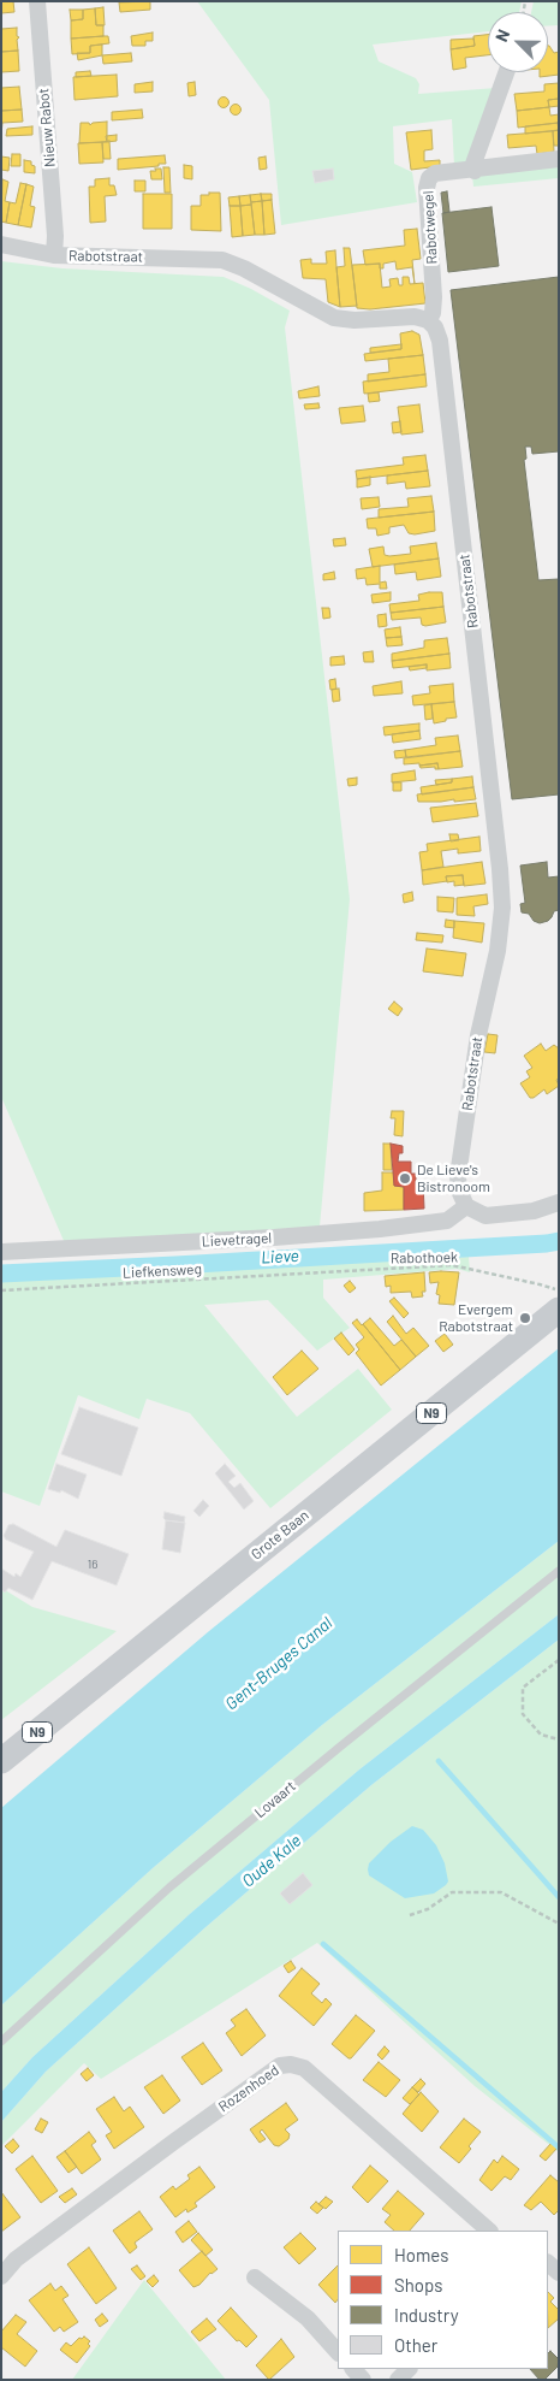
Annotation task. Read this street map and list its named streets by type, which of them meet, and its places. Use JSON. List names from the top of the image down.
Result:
{
  "streets": {
    "main road": ["N9", "Grote Baan"],
    "street": [
      "Nieuw Rabot",
      "Rabotwegel",
      "Rabotstraat",
      "Lievetragel",
      "Rozenhoed"
    ],
    "lane": ["Lovaart"],
    "path": ["Rabothoek", "Liefkensweg"]
  },
  "crossings": [
    ["Nieuw Rabot", "Rabotstraat"],
    ["Rabotwegel", "Rabotstraat"],
    ["Rabotstraat", "Lievetragel"],
    ["Rabothoek", "Liefkensweg"]
  ],
  "water": ["Lieve", "Gent-Bruges Canal", "Oude Kale"],
  "places": ["De Lieve's Bistronoom", "Evergem Rabotstraat"],
  "house_numbers": ["16"],
  "legend": [
    "Homes",
    "Shops",
    "Industry",
    "Other"
  ],
  "north": "top left"
}
